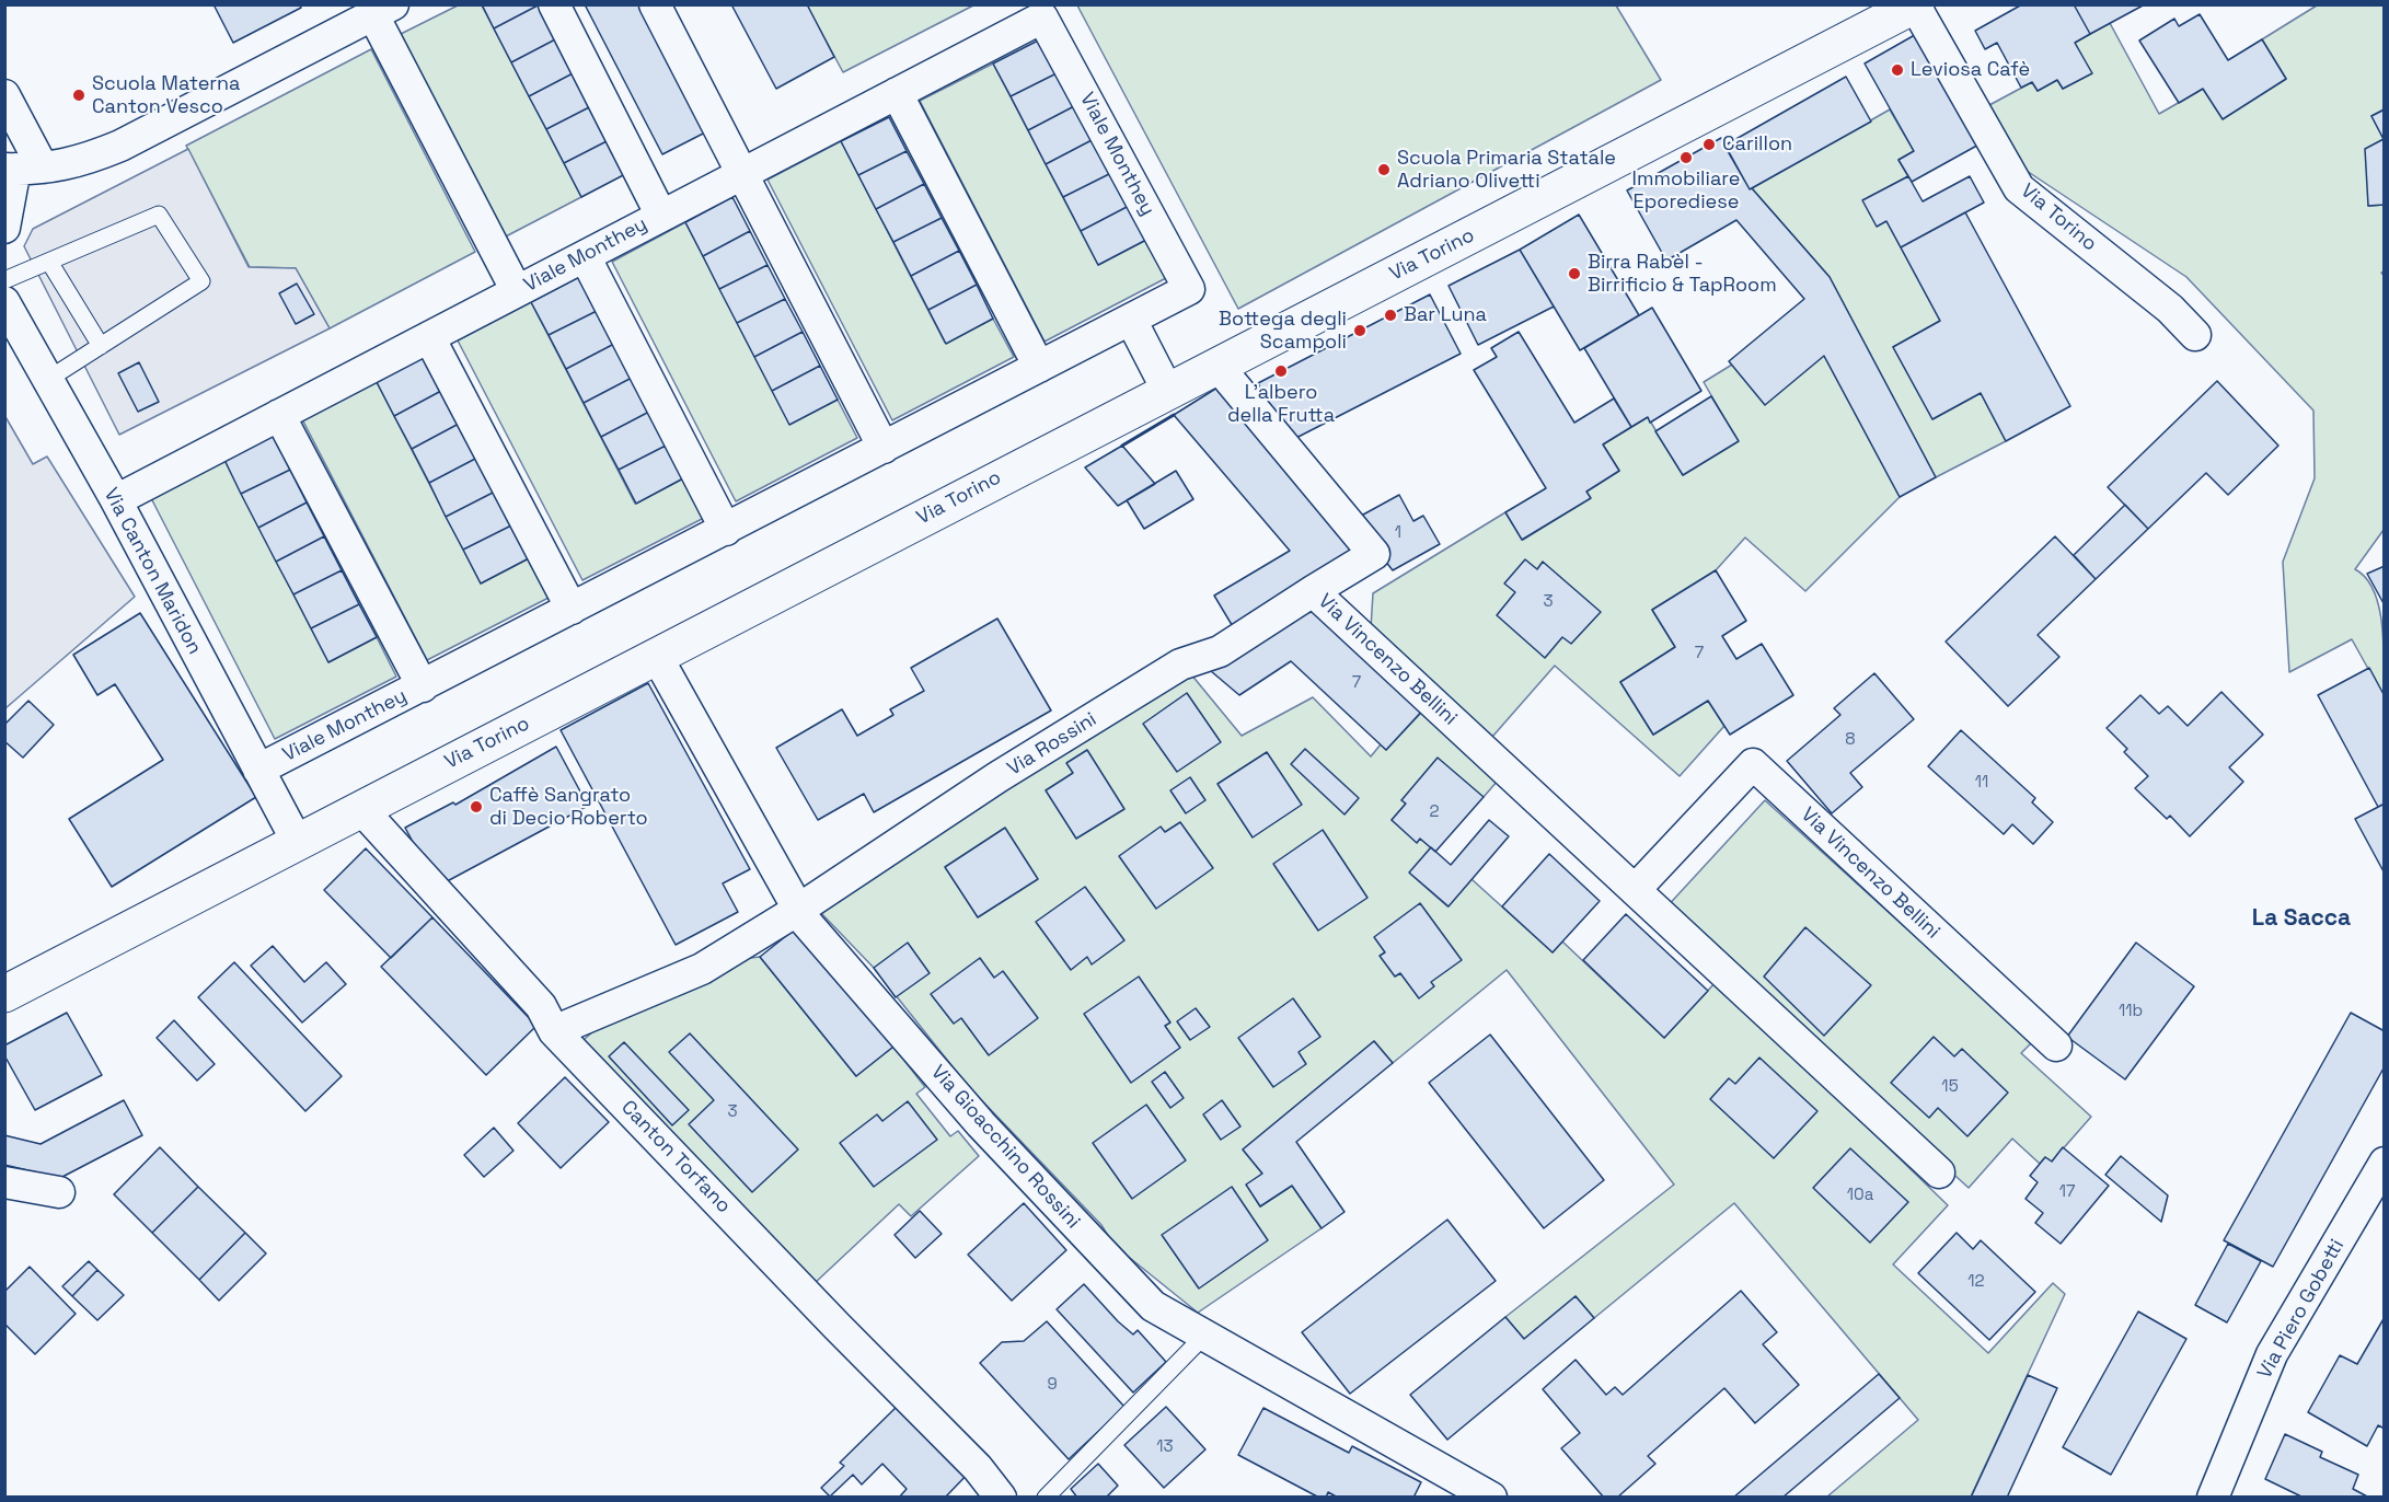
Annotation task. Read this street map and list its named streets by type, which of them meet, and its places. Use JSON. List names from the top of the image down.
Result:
{
  "streets": {
    "street": [
      "Viale Monthey",
      "Via Torino",
      "Via Canton Maridon",
      "Via Vincenzo Bellini",
      "Via Rossini",
      "Via Gioacchino Rossini",
      "Canton Torfano",
      "Via Piero Gobetti"
    ]
  },
  "crossings": [
    ["Viale Monthey", "Via Canton Maridon"],
    ["Via Torino", "Via Canton Maridon"],
    ["Via Torino", "Via Vincenzo Bellini"],
    ["Via Torino", "Via Gioacchino Rossini"],
    ["Via Torino", "Canton Torfano"],
    ["Via Vincenzo Bellini", "Via Rossini"],
    ["Via Rossini", "Via Gioacchino Rossini"],
    ["Via Rossini", "Canton Torfano"]
  ],
  "districts": ["La Sacca"],
  "places": [
    "Leviosa Cafè",
    "Scuola Materna Canton Vesco",
    "Carillon",
    "Immobiliare Eporediese",
    "Scuola Primaria Statale Adriano Olivetti",
    "Birra Rabèl - Birrificio & TapRoom",
    "Bar Luna",
    "Bottega degli Scampoli",
    "L'albero della Frutta",
    "Caffè Sangrato di Decio Roberto"
  ],
  "house_numbers": [
    "1",
    "3",
    "7",
    "7",
    "8",
    "11",
    "2",
    "11b",
    "15",
    "3",
    "17",
    "10a",
    "12",
    "9",
    "13"
  ]
}
